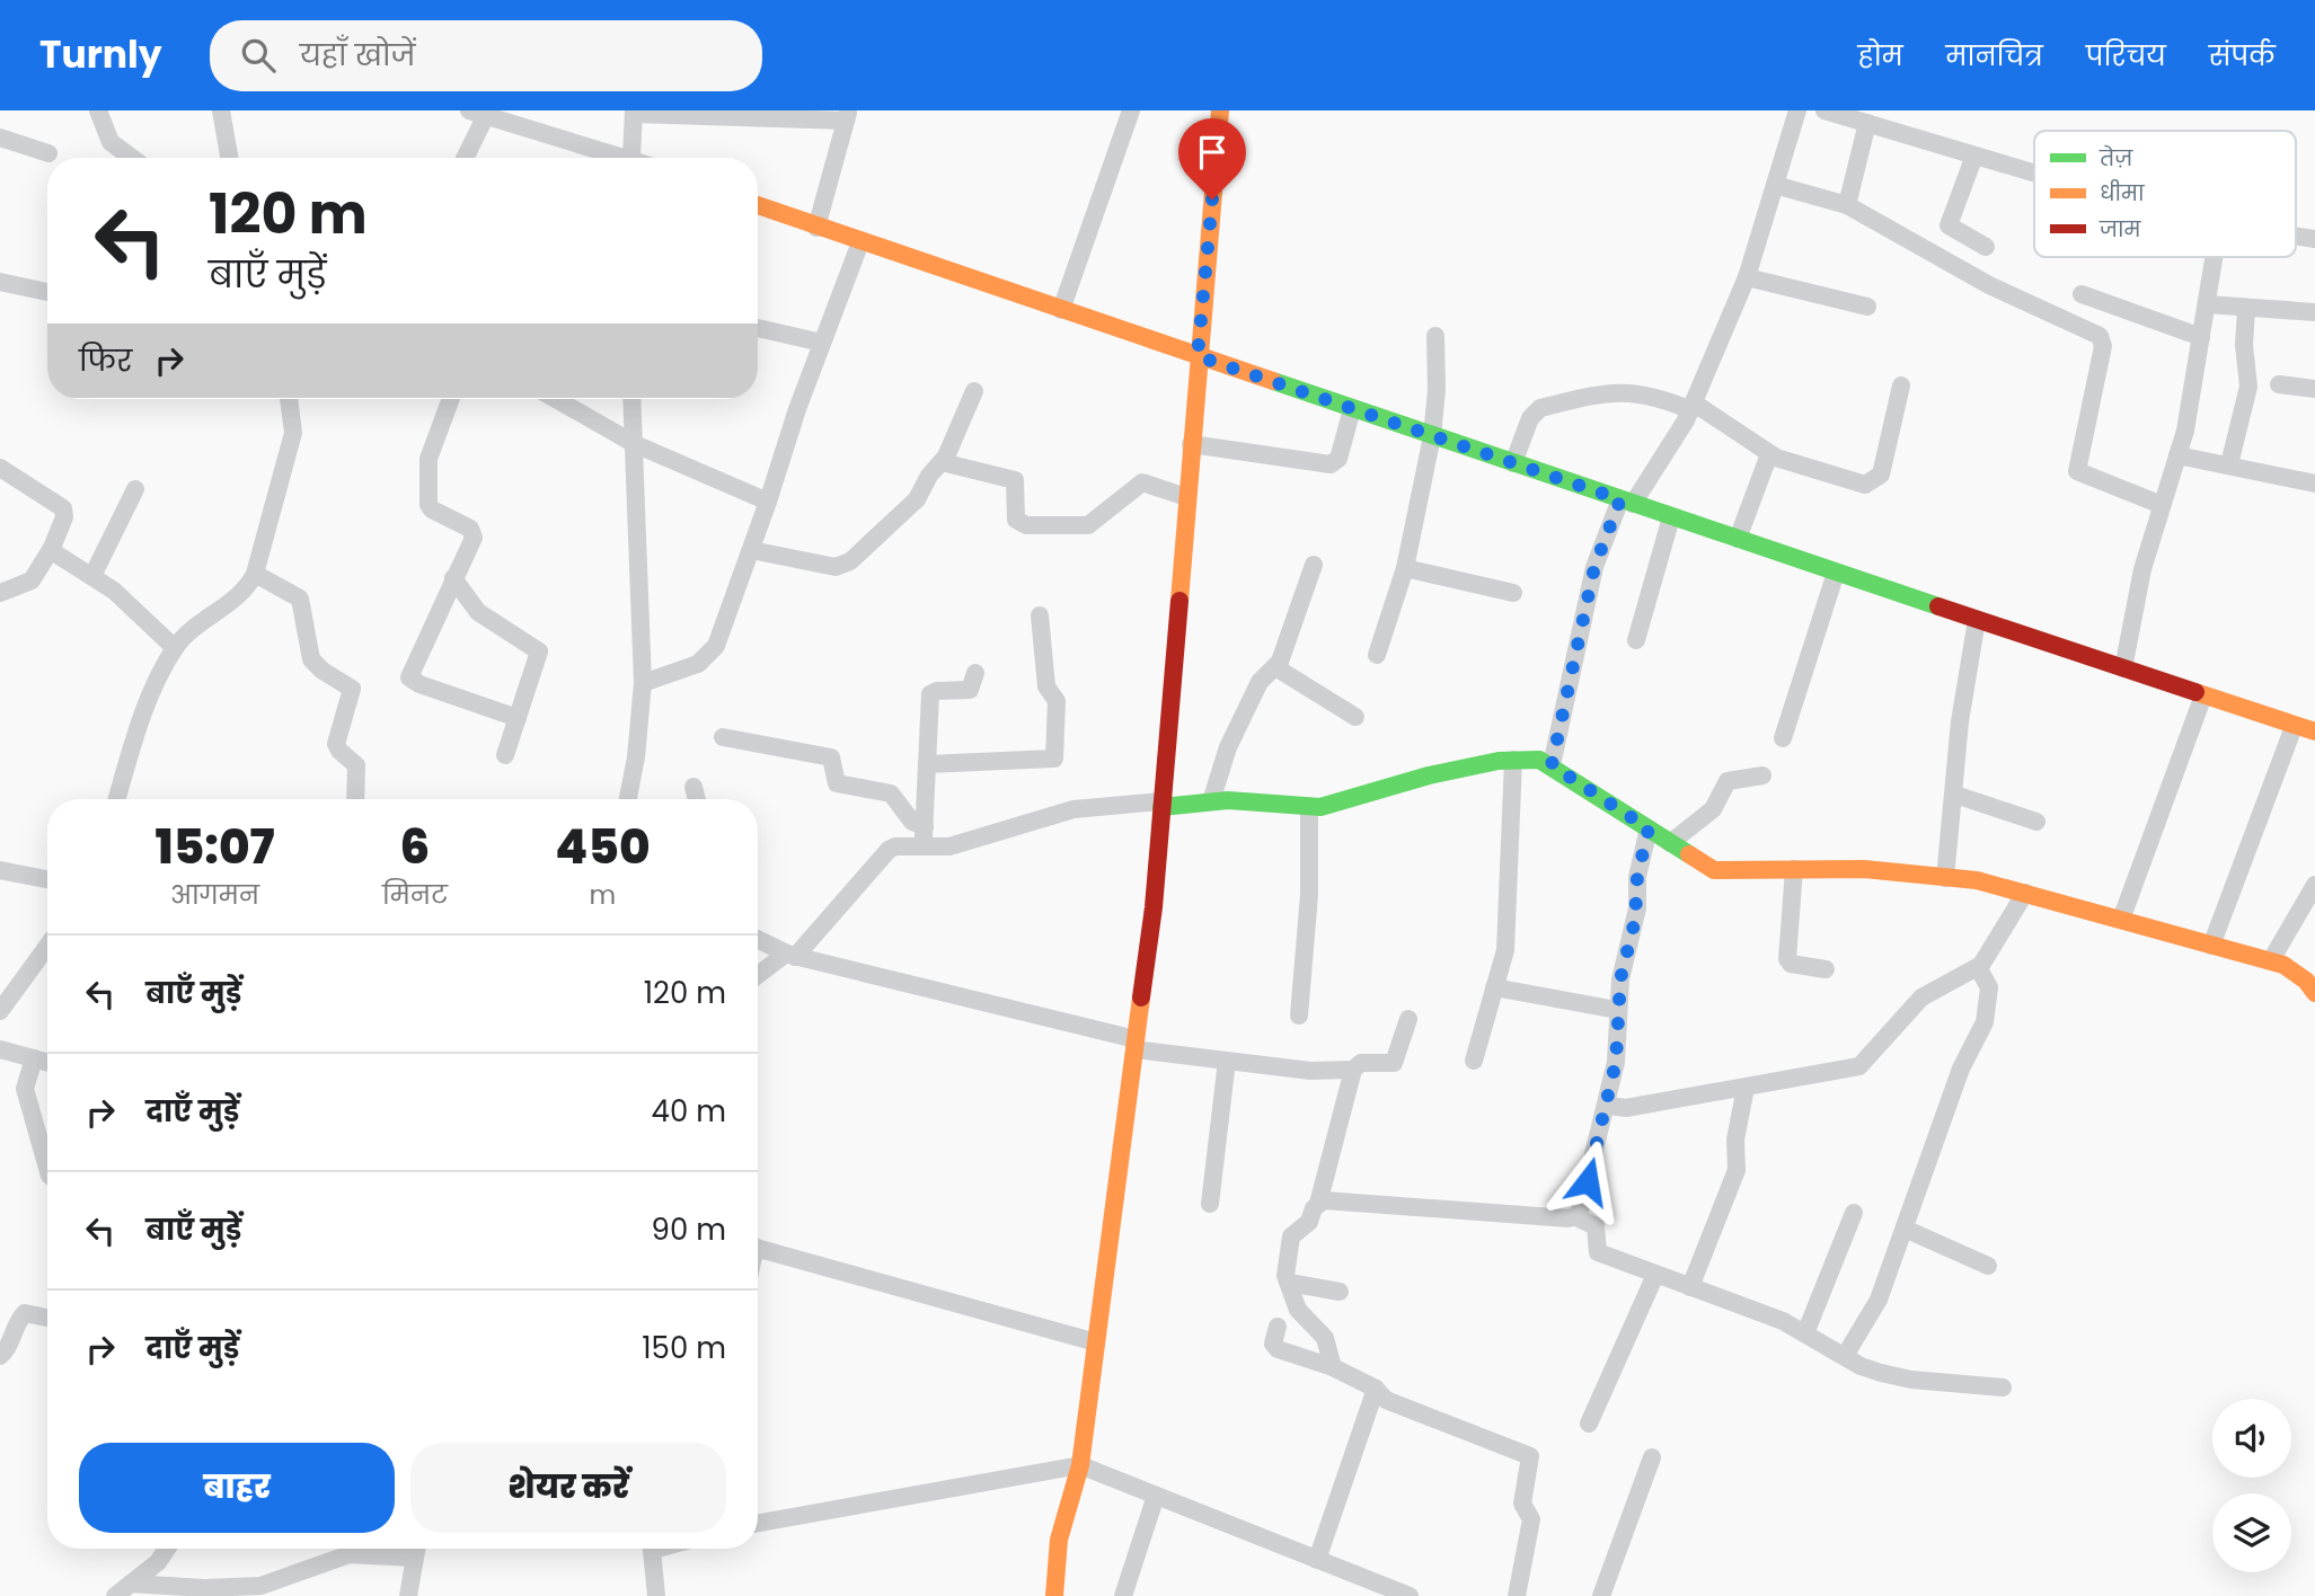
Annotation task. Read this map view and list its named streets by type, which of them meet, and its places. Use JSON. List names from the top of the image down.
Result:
{
  "legend": ["तेज़", "धीमा", "जाम"],
  "page": {
    "header": "Turnly",
    "search": "यहाँ खोजें",
    "nav": [
      "होम",
      "मानचित्र",
      "परिचय",
      "संपर्क"
    ],
    "turn": ["120 m", "बाएँ मुड़ें"],
    "then": "फिर",
    "eta": [
      "15:07",
      "आगमन",
      "6",
      "मिनट",
      "450",
      "m"
    ],
    "list": [
      {
        "name": "बाएँ मुड़ें",
        "value": "120 m"
      },
      {
        "name": "दाएँ मुड़ें",
        "value": "40 m"
      },
      {
        "name": "बाएँ मुड़ें",
        "value": "90 m"
      },
      {
        "name": "दाएँ मुड़ें",
        "value": "150 m"
      }
    ],
    "buttons": ["बाहर", "शेयर करें"]
  }
}
